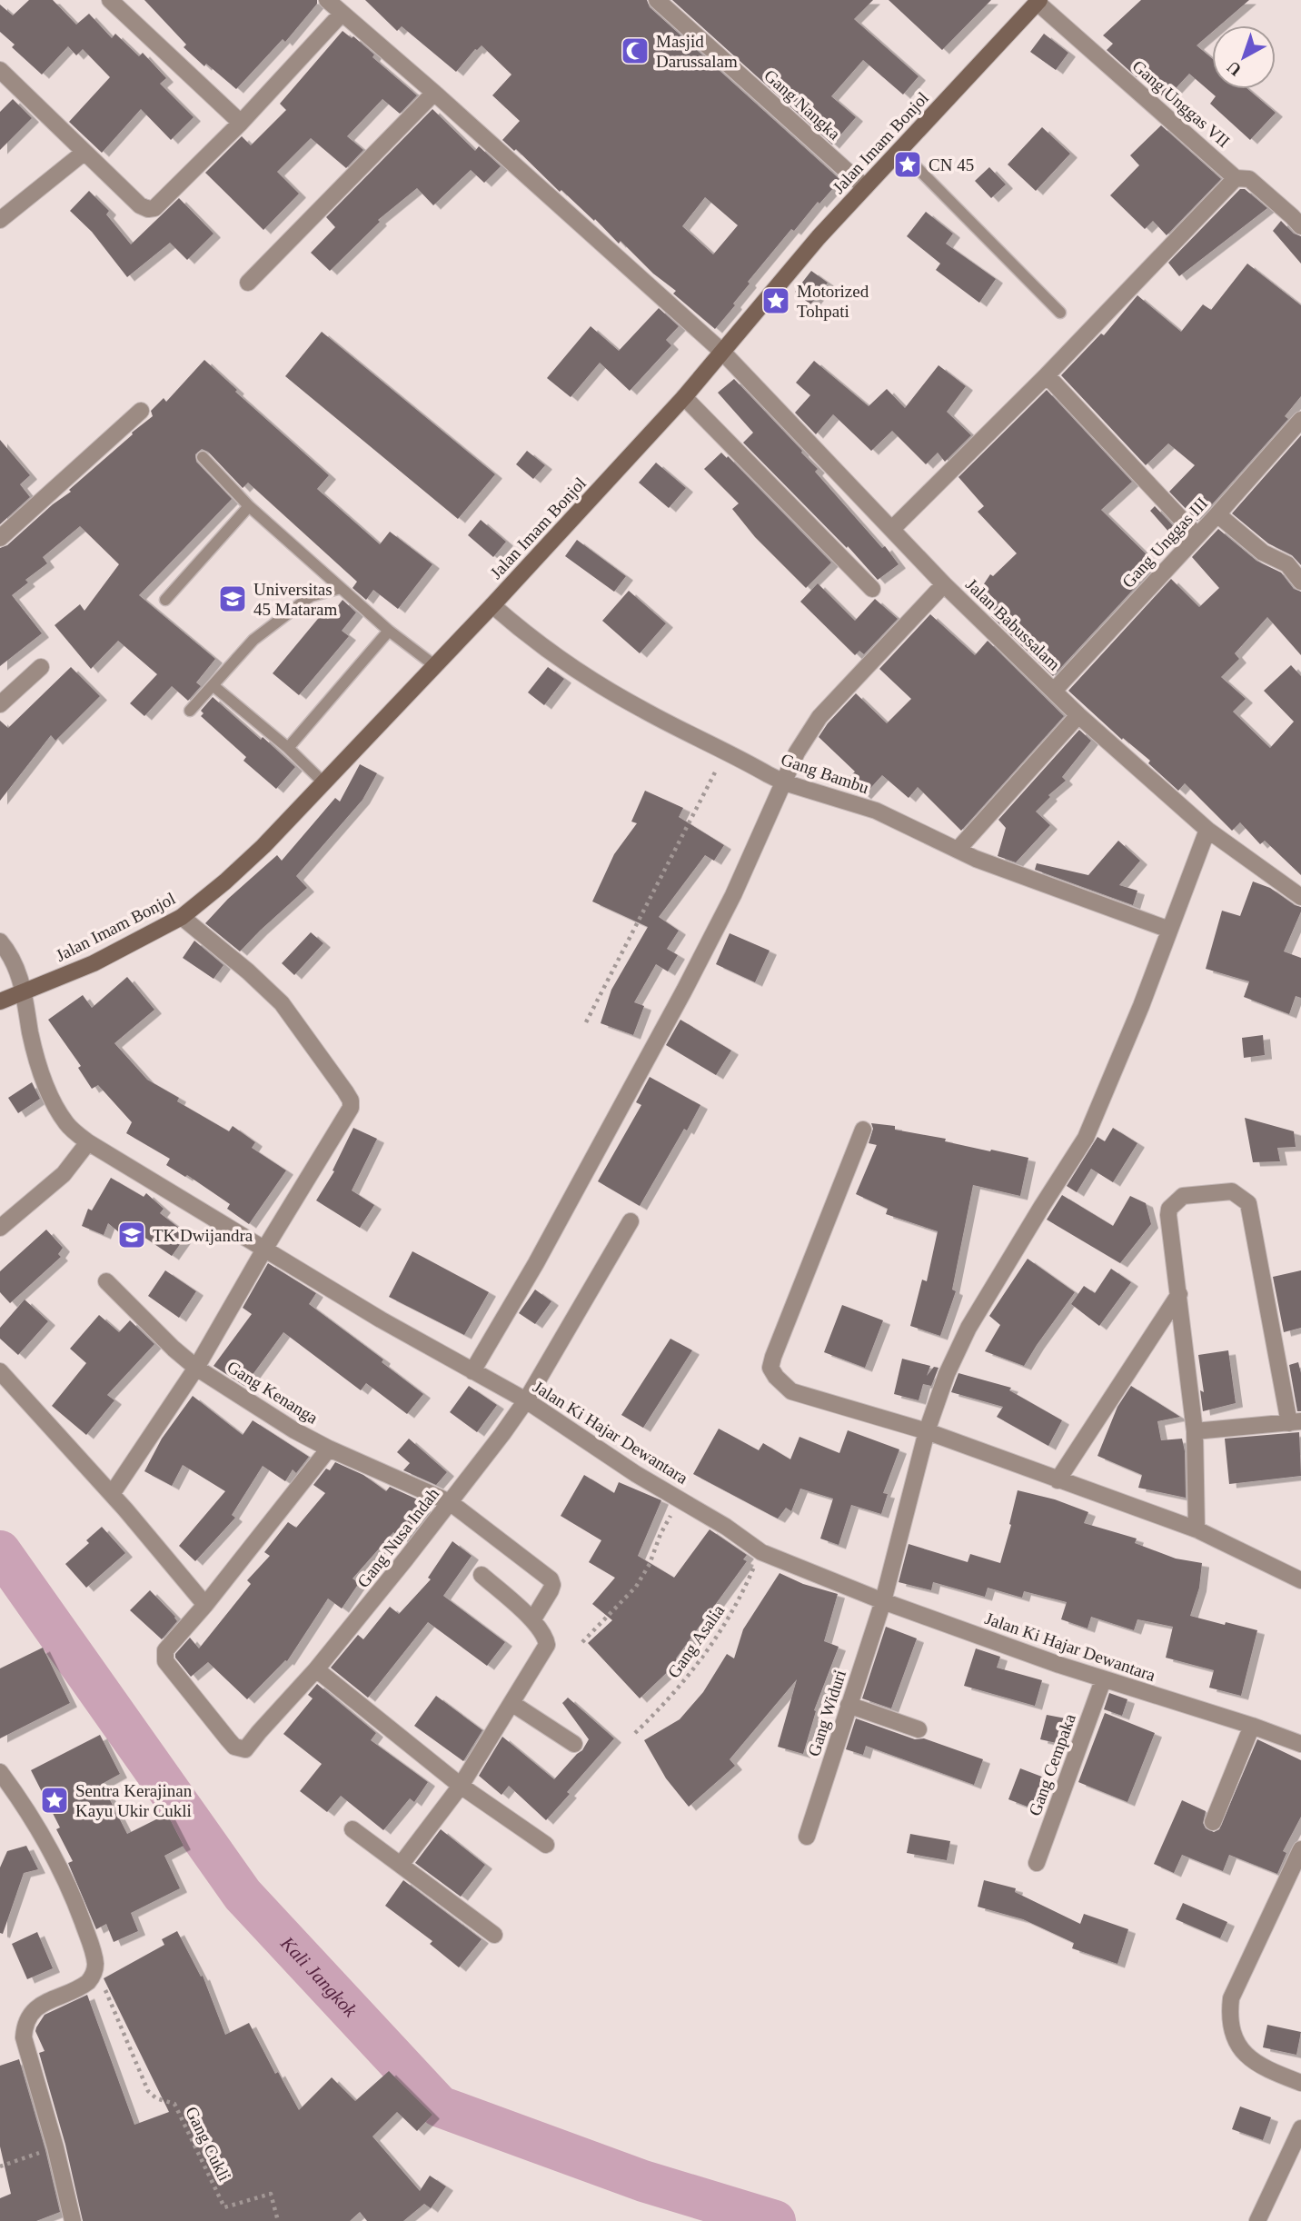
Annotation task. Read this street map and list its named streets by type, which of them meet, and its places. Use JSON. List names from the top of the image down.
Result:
{
  "streets": {
    "main road": ["Jalan Imam Bonjol"],
    "street": [
      "Gang Unggas VII",
      "Gang Nangka",
      "Gang Unggas III",
      "Jalan Babussalam",
      "Gang Bambu",
      "Gang Kenanga",
      "Jalan Ki Hajar Dewantara",
      "Gang Nusa Indah",
      "Gang Widuri",
      "Gang Cempaka"
    ],
    "path": ["Gang Asalia", "Gang Cukli"]
  },
  "crossings": [
    ["Gang Unggas VII", "Jalan Imam Bonjol"],
    ["Gang Nangka", "Jalan Imam Bonjol"],
    ["Jalan Imam Bonjol", "Jalan Babussalam"],
    ["Jalan Imam Bonjol", "Gang Bambu"],
    ["Jalan Imam Bonjol", "Jalan Ki Hajar Dewantara"],
    ["Gang Unggas III", "Jalan Babussalam"],
    ["Jalan Babussalam", "Gang Widuri"],
    ["Gang Bambu", "Gang Widuri"],
    ["Gang Kenanga", "Gang Nusa Indah"],
    ["Jalan Ki Hajar Dewantara", "Gang Nusa Indah"],
    ["Jalan Ki Hajar Dewantara", "Gang Asalia"],
    ["Jalan Ki Hajar Dewantara", "Gang Widuri"],
    ["Jalan Ki Hajar Dewantara", "Gang Cempaka"]
  ],
  "water": ["Kali Jangkok"],
  "places": {
    "mosque": ["Masjid Darussalam"],
    "place": ["CN 45", "Motorized Tohpati", "Sentra Kerajinan Kayu Ukir Cukli"],
    "school or university": ["Universitas 45 Mataram", "TK Dwijandra"]
  },
  "north": "bottom left"
}
